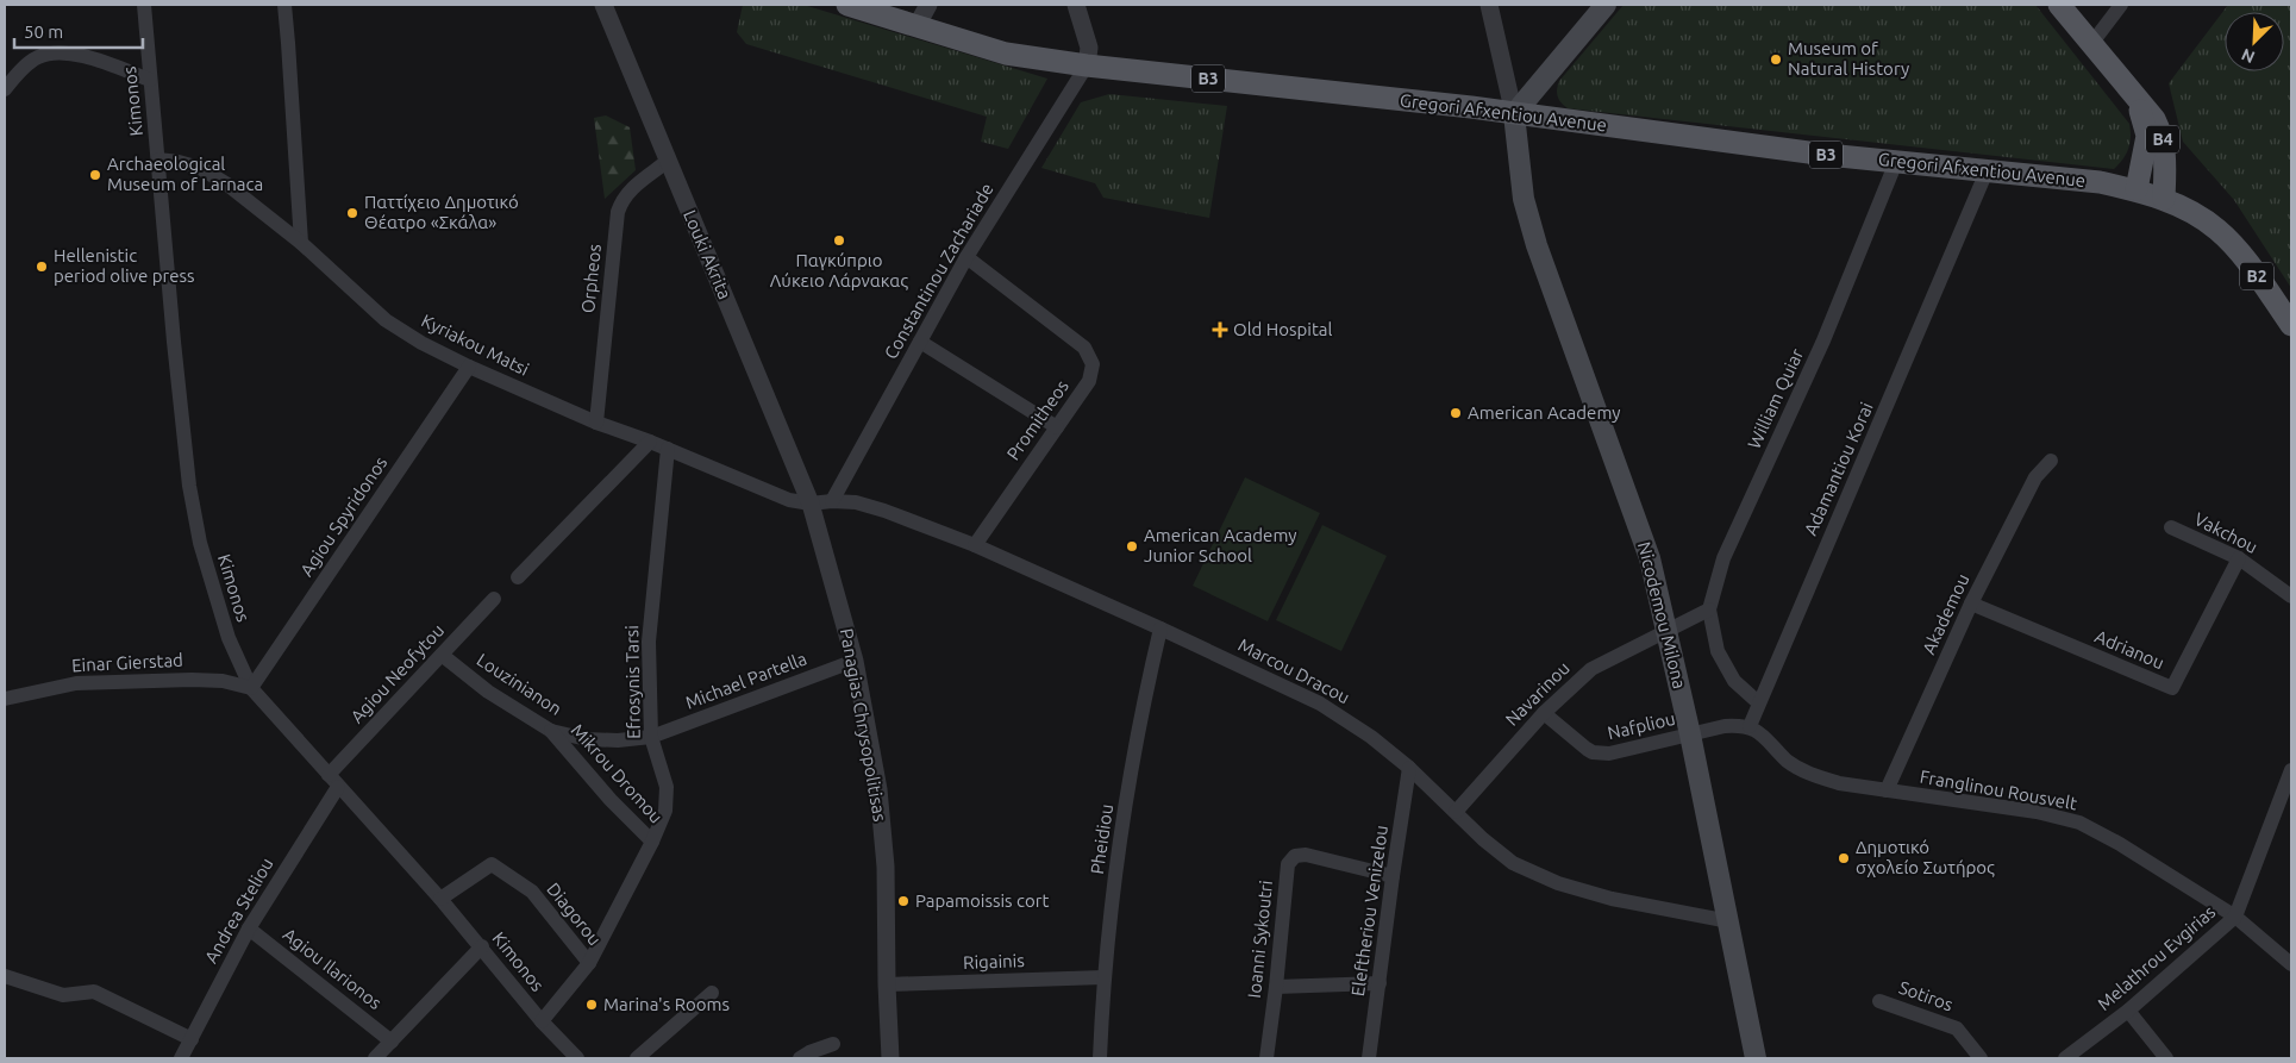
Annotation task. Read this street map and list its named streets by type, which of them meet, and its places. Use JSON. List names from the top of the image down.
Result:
{
  "streets": {
    "main road": [
      "B3",
      "Gregori Afxentiou Avenue",
      "B4",
      "B2",
      "Nicodemou Milona"
    ],
    "street": [
      "Kimonos",
      "Louki Akrita",
      "Constantinou Zachariade",
      "Orpheos",
      "Kyriakou Matsi",
      "William Quiar",
      "Promitheos",
      "Adamantiou Korai",
      "Agiou Spyridonos",
      "Vakchou",
      "Akademou",
      "Adrianou",
      "Einar Gierstad",
      "Marcou Dracou",
      "Agiou Neofytou",
      "Michael Partella",
      "Efrosynis Tarsi",
      "Louzinianon",
      "Navarinou",
      "Panagias Chrysopolitisas",
      "Nafpliou",
      "Mikrou Dromou",
      "Franglinou Rousvelt",
      "Pheidiou",
      "Andrea Steliou",
      "Eleftheriou Venizelou",
      "Diagorou",
      "Ioanni Sykoutri",
      "Melathrou Evgirias",
      "Rigainis",
      "Agiou Ilarionos",
      "Sotiros"
    ]
  },
  "crossings": [
    ["Kimonos", "Kyriakou Matsi"],
    ["Kimonos", "Agiou Spyridonos"],
    ["Kimonos", "Einar Gierstad"],
    ["Kimonos", "Agiou Neofytou"],
    ["Kimonos", "Efrosynis Tarsi"],
    ["Kimonos", "Andrea Steliou"],
    ["Kimonos", "Diagorou"],
    ["Gregori Afxentiou Avenue", "B4"],
    ["Gregori Afxentiou Avenue", "Constantinou Zachariade"],
    ["Gregori Afxentiou Avenue", "B2"],
    ["Gregori Afxentiou Avenue", "William Quiar"],
    ["Gregori Afxentiou Avenue", "Adamantiou Korai"],
    ["Gregori Afxentiou Avenue", "Nicodemou Milona"],
    ["B4", "B2"],
    ["Louki Akrita", "Orpheos"],
    ["Louki Akrita", "Kyriakou Matsi"],
    ["Louki Akrita", "Marcou Dracou"],
    ["Louki Akrita", "Panagias Chrysopolitisas"],
    ["Constantinou Zachariade", "Promitheos"],
    ["Constantinou Zachariade", "Marcou Dracou"],
    ["Orpheos", "Kyriakou Matsi"],
    ["Kyriakou Matsi", "Agiou Spyridonos"],
    ["Kyriakou Matsi", "Marcou Dracou"],
    ["Kyriakou Matsi", "Efrosynis Tarsi"],
    ["Kyriakou Matsi", "Panagias Chrysopolitisas"],
    ["Promitheos", "Marcou Dracou"],
    ["Adamantiou Korai", "Franglinou Rousvelt"],
    ["Agiou Spyridonos", "Einar Gierstad"],
    ["Vakchou", "Adrianou"],
    ["Akademou", "Adrianou"],
    ["Akademou", "Franglinou Rousvelt"],
    ["Nicodemou Milona", "Marcou Dracou"],
    ["Nicodemou Milona", "Navarinou"],
    ["Nicodemou Milona", "Nafpliou"],
    ["Marcou Dracou", "Navarinou"],
    ["Marcou Dracou", "Panagias Chrysopolitisas"],
    ["Marcou Dracou", "Pheidiou"],
    ["Marcou Dracou", "Eleftheriou Venizelou"],
    ["Agiou Neofytou", "Louzinianon"],
    ["Agiou Neofytou", "Andrea Steliou"],
    ["Michael Partella", "Efrosynis Tarsi"],
    ["Michael Partella", "Louzinianon"],
    ["Michael Partella", "Panagias Chrysopolitisas"],
    ["Efrosynis Tarsi", "Louzinianon"],
    ["Efrosynis Tarsi", "Mikrou Dromou"],
    ["Efrosynis Tarsi", "Diagorou"],
    ["Louzinianon", "Mikrou Dromou"],
    ["Navarinou", "Nafpliou"],
    ["Panagias Chrysopolitisas", "Rigainis"],
    ["Franglinou Rousvelt", "Melathrou Evgirias"],
    ["Pheidiou", "Rigainis"],
    ["Andrea Steliou", "Agiou Ilarionos"],
    ["Eleftheriou Venizelou", "Ioanni Sykoutri"]
  ],
  "places": {
    "other": [
      "Museum of Natural History",
      "Archaeological Museum of Larnaca",
      "Παττίχειο Δημοτικό Θέατρο «Σκάλα»",
      "Παγκύπριο Λύκειο Λάρνακας",
      "Hellenistic period olive press",
      "American Academy",
      "American Academy Junior School",
      "Δημοτικό σχολείο Σωτήρος",
      "Papamoissis cort",
      "Marina's Rooms"
    ],
    "health": ["Old Hospital"]
  },
  "scale_bar": "50 m",
  "north": "bottom left"
}
